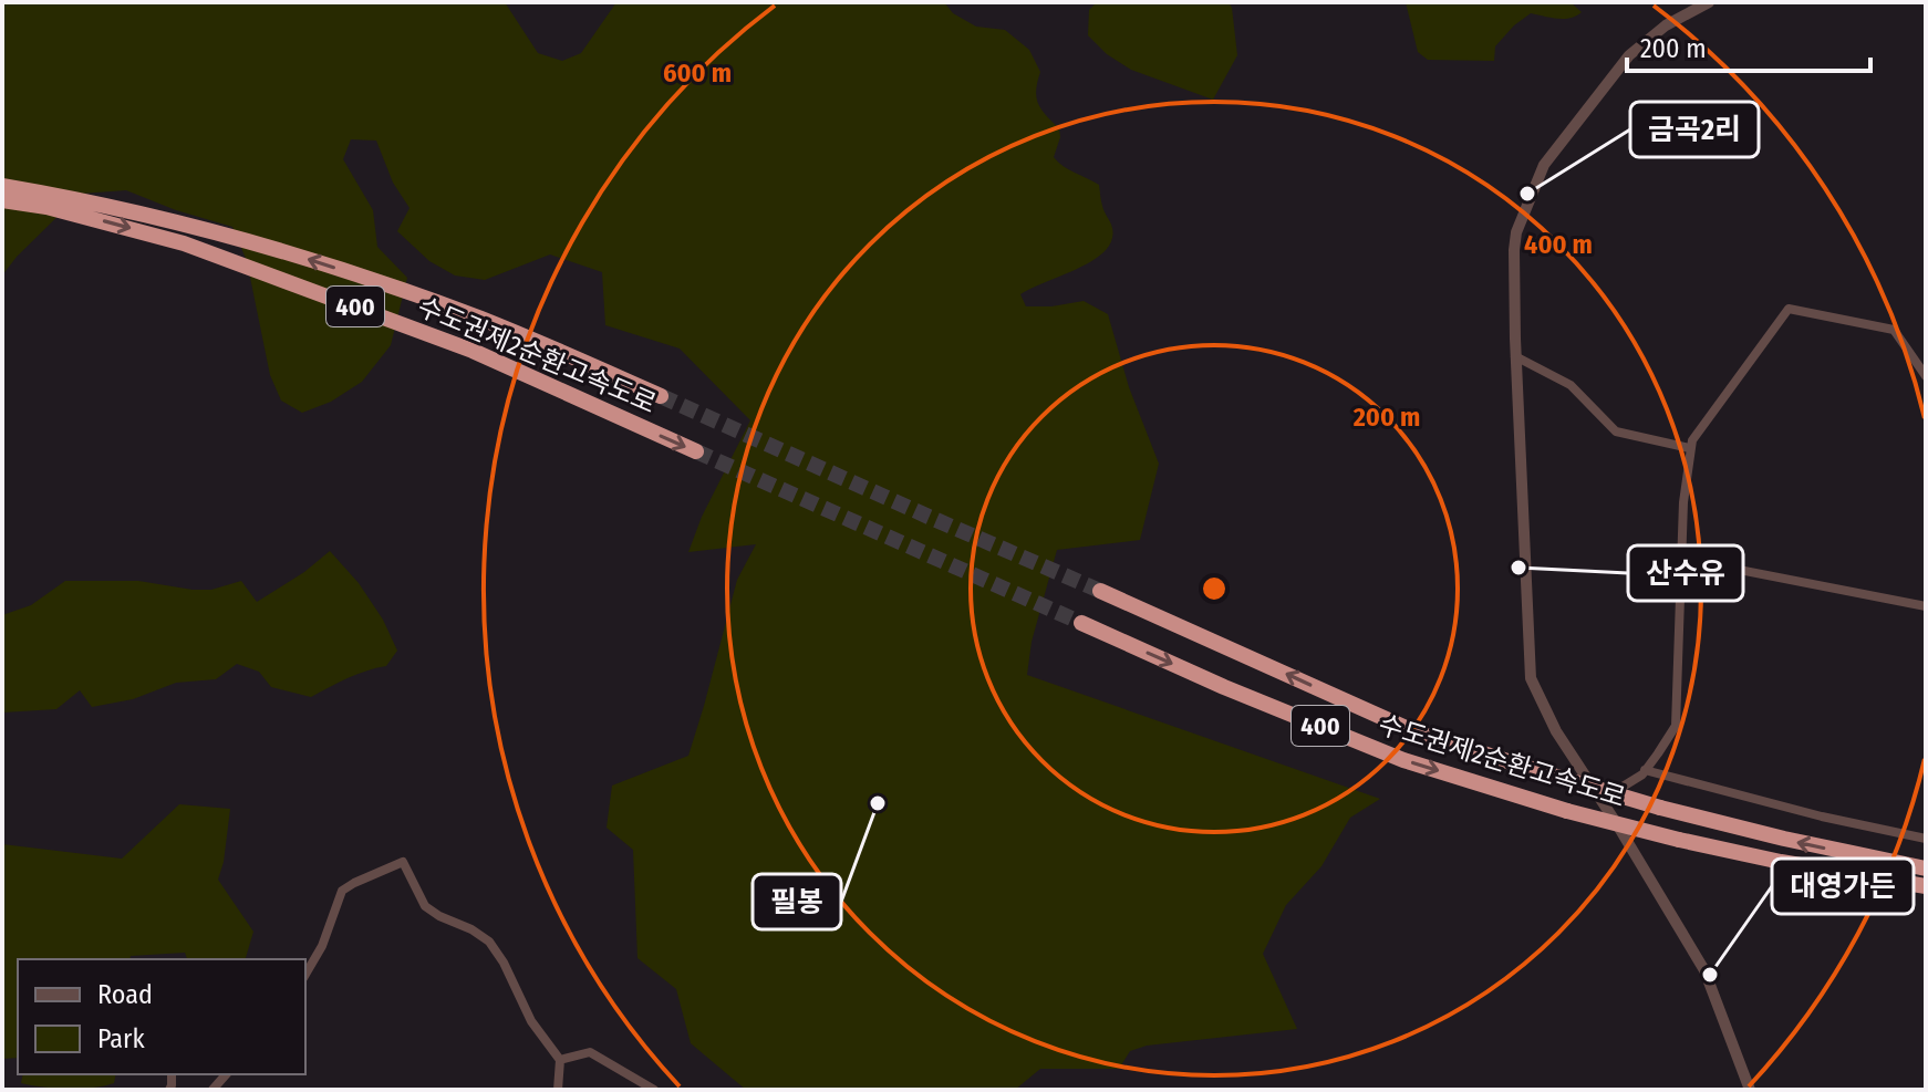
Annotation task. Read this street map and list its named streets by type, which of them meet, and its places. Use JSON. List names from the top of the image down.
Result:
{
  "streets": {
    "highway": ["400", "수도권제2순환고속도로"]
  },
  "places": [
    "금곡2리",
    "산수유",
    "필봉",
    "대영가든"
  ],
  "legend": ["Road", "Park"],
  "scale_bar": "200 m",
  "rings": ["600 m", "400 m", "200 m"]
}
